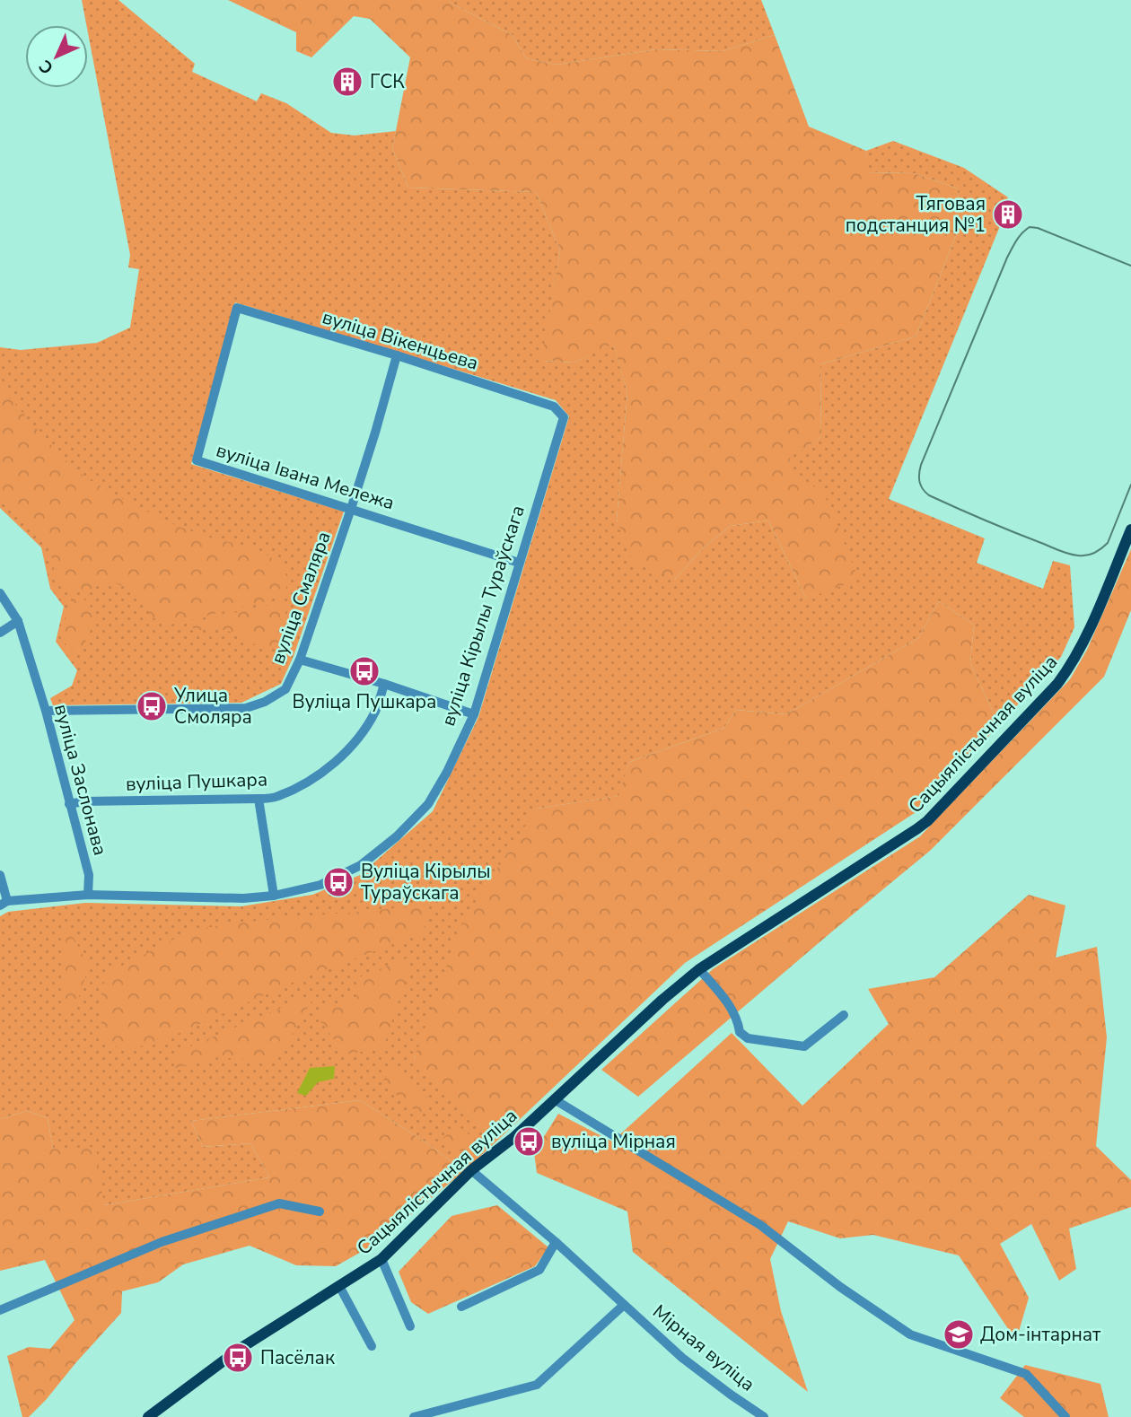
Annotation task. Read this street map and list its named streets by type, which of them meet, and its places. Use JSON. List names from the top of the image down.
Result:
{
  "streets": {
    "main road": ["Сацыялістычная вуліца"],
    "street": [
      "вуліца Вікенцьева",
      "вуліца Івана Мележа",
      "вуліца Смаляра",
      "вуліца Кірылы Тураўскага",
      "вуліца Заслонава",
      "вуліца Пушкара",
      "Мірная вуліца"
    ]
  },
  "crossings": [
    ["вуліца Вікенцьева", "вуліца Івана Мележа"],
    ["вуліца Вікенцьева", "вуліца Смаляра"],
    ["вуліца Вікенцьева", "вуліца Кірылы Тураўскага"],
    ["вуліца Івана Мележа", "вуліца Смаляра"],
    ["вуліца Івана Мележа", "вуліца Кірылы Тураўскага"],
    ["вуліца Смаляра", "вуліца Заслонава"],
    ["вуліца Кірылы Тураўскага", "вуліца Заслонава"],
    ["Сацыялістычная вуліца", "Мірная вуліца"],
    ["вуліца Заслонава", "вуліца Пушкара"]
  ],
  "places": {
    "building": ["ГСК", "Тяговая подстанция №1"],
    "bus stop": [
      "Вуліца Пушкара",
      "Улица Смоляра",
      "Вуліца Кірылы Тураўскага",
      "вуліца Мірная",
      "Пасёлак"
    ],
    "school or university": ["Дом-інтарнат"]
  },
  "north": "bottom left"
}
